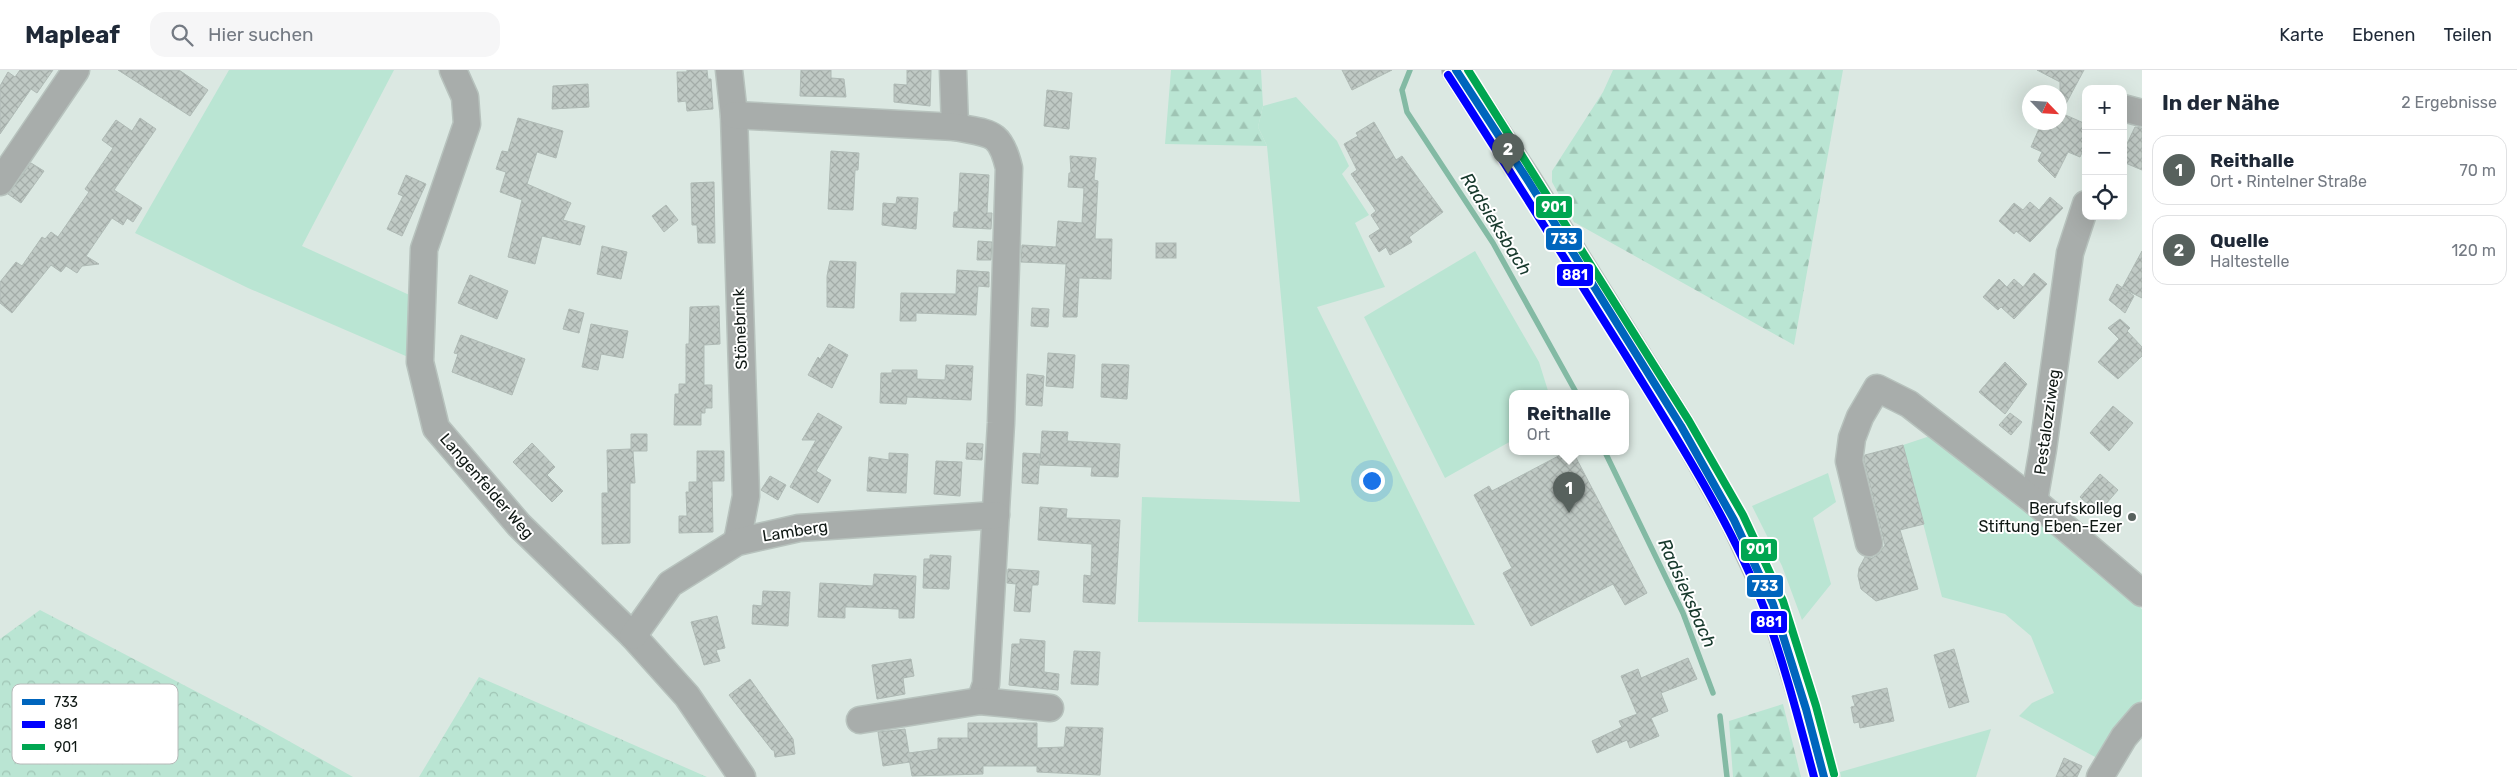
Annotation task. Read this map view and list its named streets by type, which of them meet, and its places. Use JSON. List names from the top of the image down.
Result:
{
  "streets": {
    "street": [
      "Stönebrink",
      "Pestalozziweg",
      "Langenfelder Weg",
      "Lamberg"
    ]
  },
  "crossings": [
    ["Stönebrink", "Lamberg"],
    ["Langenfelder Weg", "Lamberg"]
  ],
  "water": ["Radsieksbach"],
  "places": ["Berufskolleg Stiftung Eben-Ezer"],
  "lines": ["transit line 733", "transit line 901", "transit line 881"],
  "legend": ["733", "881", "901"],
  "north": "bottom right",
  "page": {
    "header": "Mapleaf",
    "search": "Hier suchen",
    "nav": ["Karte", "Ebenen", "Teilen"],
    "heading": ["In der Nähe", "2 Ergebnisse"],
    "map_buttons": ["+", "−"],
    "pins": ["2", "1"],
    "list": [
      {
        "mark": "1",
        "name": "Reithalle",
        "note": "Ort · Rintelner Straße",
        "value": "70 m"
      },
      {
        "mark": "2",
        "name": "Quelle",
        "note": "Haltestelle",
        "value": "120 m"
      }
    ],
    "popup": ["Reithalle", "Ort"]
  }
}
